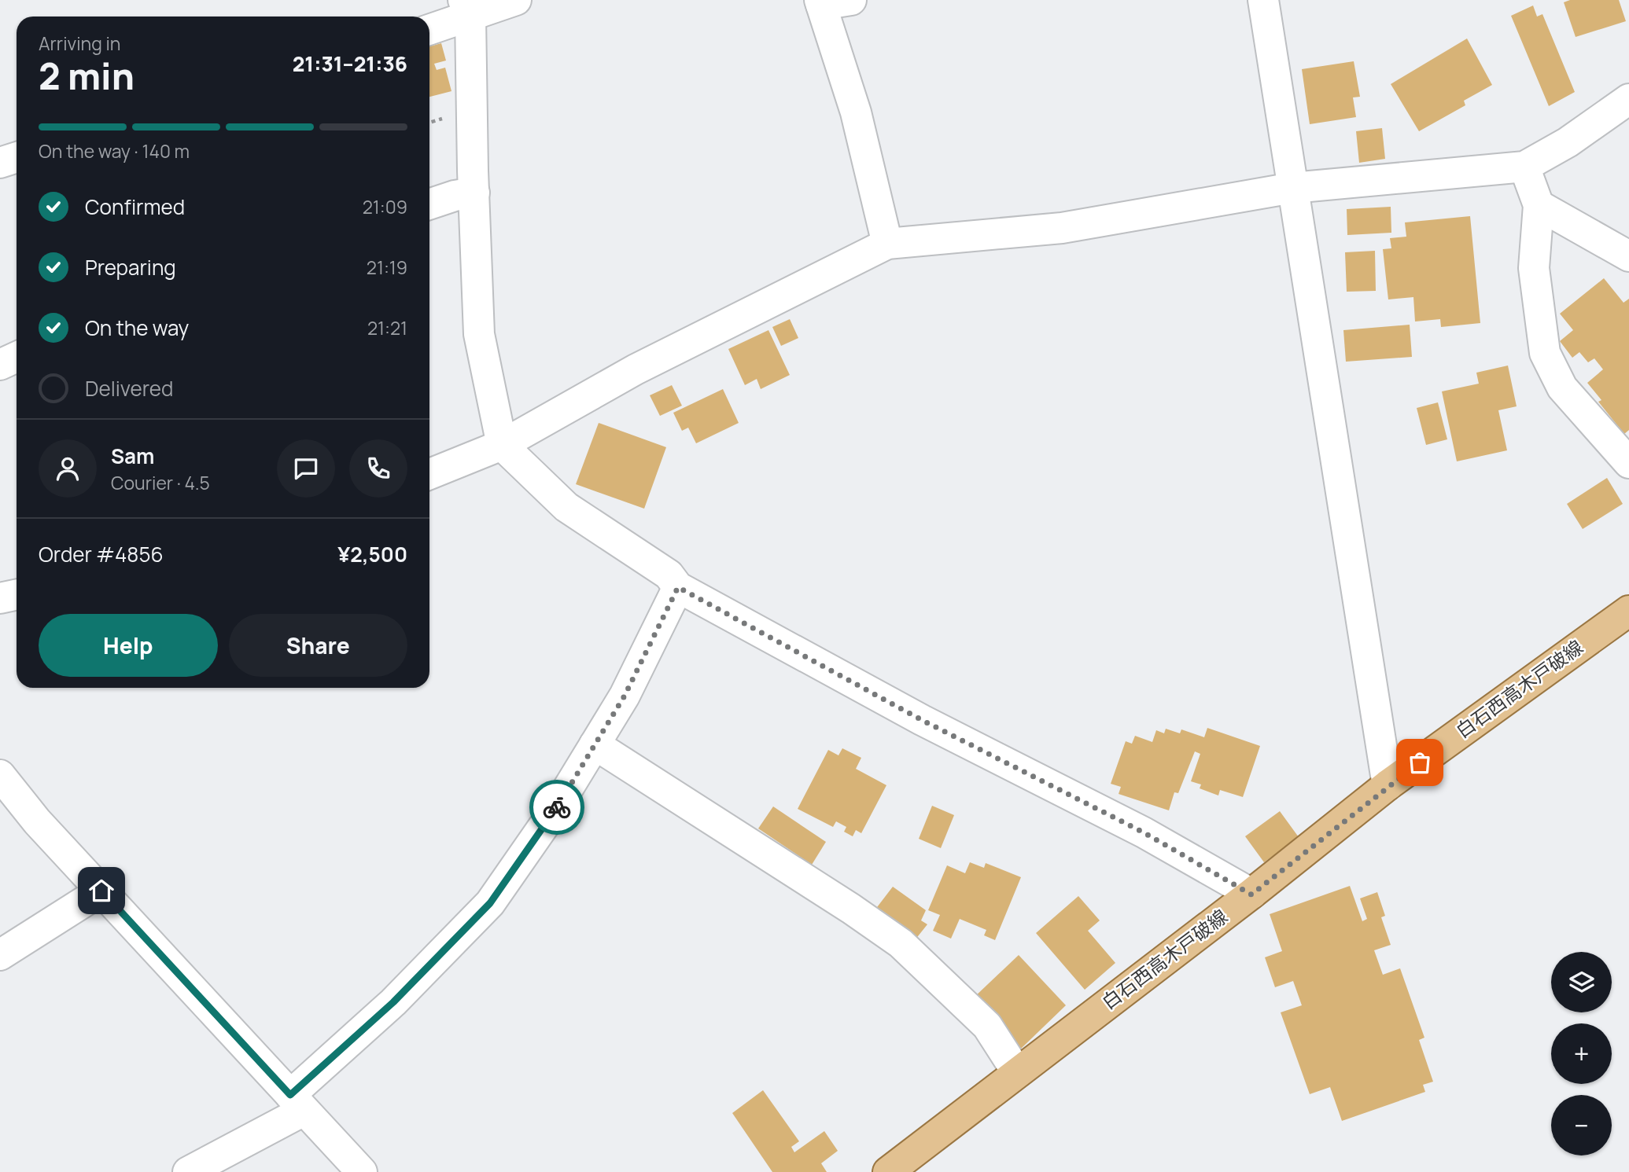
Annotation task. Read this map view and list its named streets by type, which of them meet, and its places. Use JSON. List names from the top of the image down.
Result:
{
  "streets": {
    "main road": ["白石西高木戸破線"]
  },
  "page": {
    "heading": ["2 min", "Arriving in", "21:31–21:36"],
    "panel": [
      "Sam",
      "Courier · 4.5",
      "Order #4856",
      "¥2,500"
    ],
    "bar": "On the way · 140 m",
    "list": [
      ["Confirmed", "21:09"],
      ["Preparing", "21:19"],
      ["On the way", "21:21"],
      "Delivered"
    ],
    "buttons": ["Help", "Share"],
    "map_buttons": ["+", "−"]
  }
}
